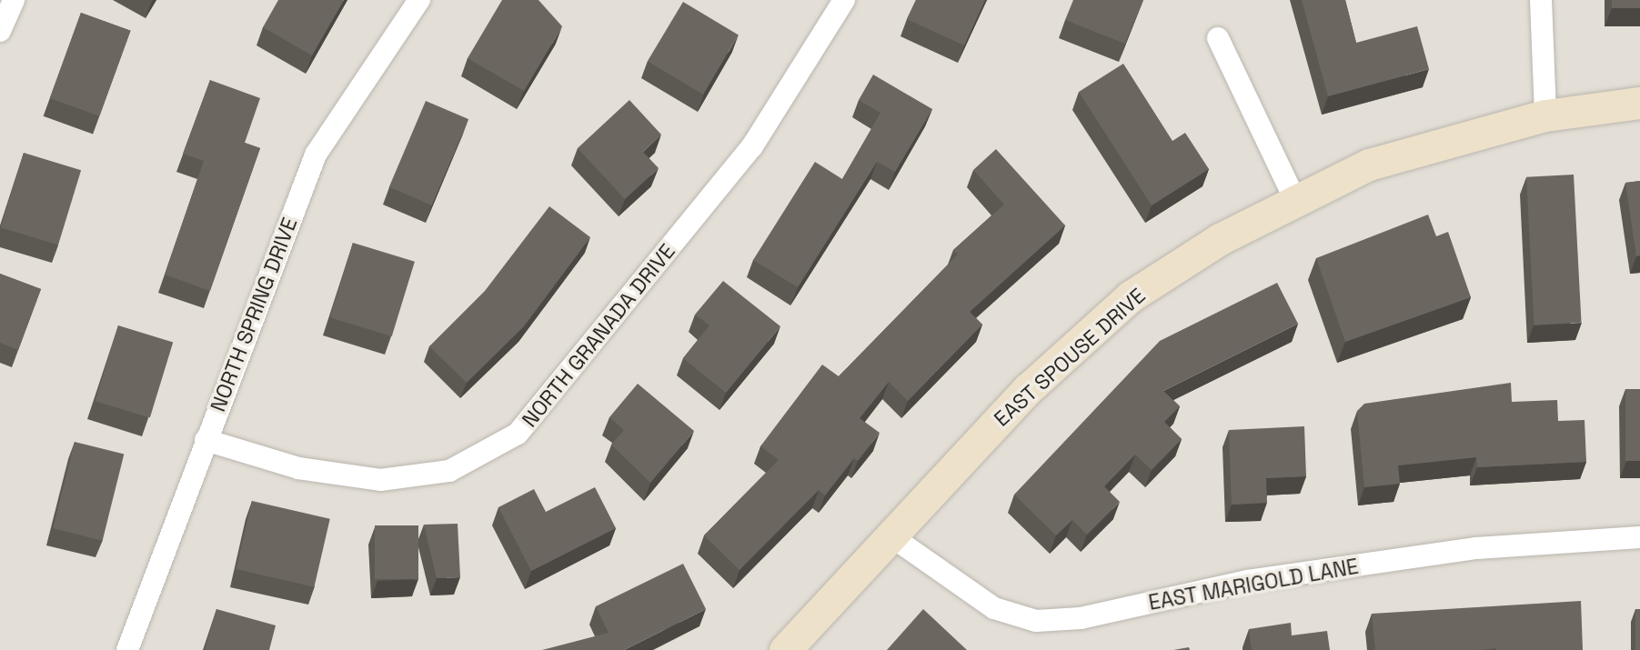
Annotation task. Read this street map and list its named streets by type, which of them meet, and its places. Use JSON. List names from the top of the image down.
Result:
{
  "streets": {
    "main road": ["EAST SPOUSE DRIVE"],
    "street": ["NORTH SPRING DRIVE", "NORTH GRANADA DRIVE", "EAST MARIGOLD LANE"]
  },
  "crossings": [
    ["NORTH SPRING DRIVE", "NORTH GRANADA DRIVE"],
    ["EAST SPOUSE DRIVE", "EAST MARIGOLD LANE"]
  ]
}
